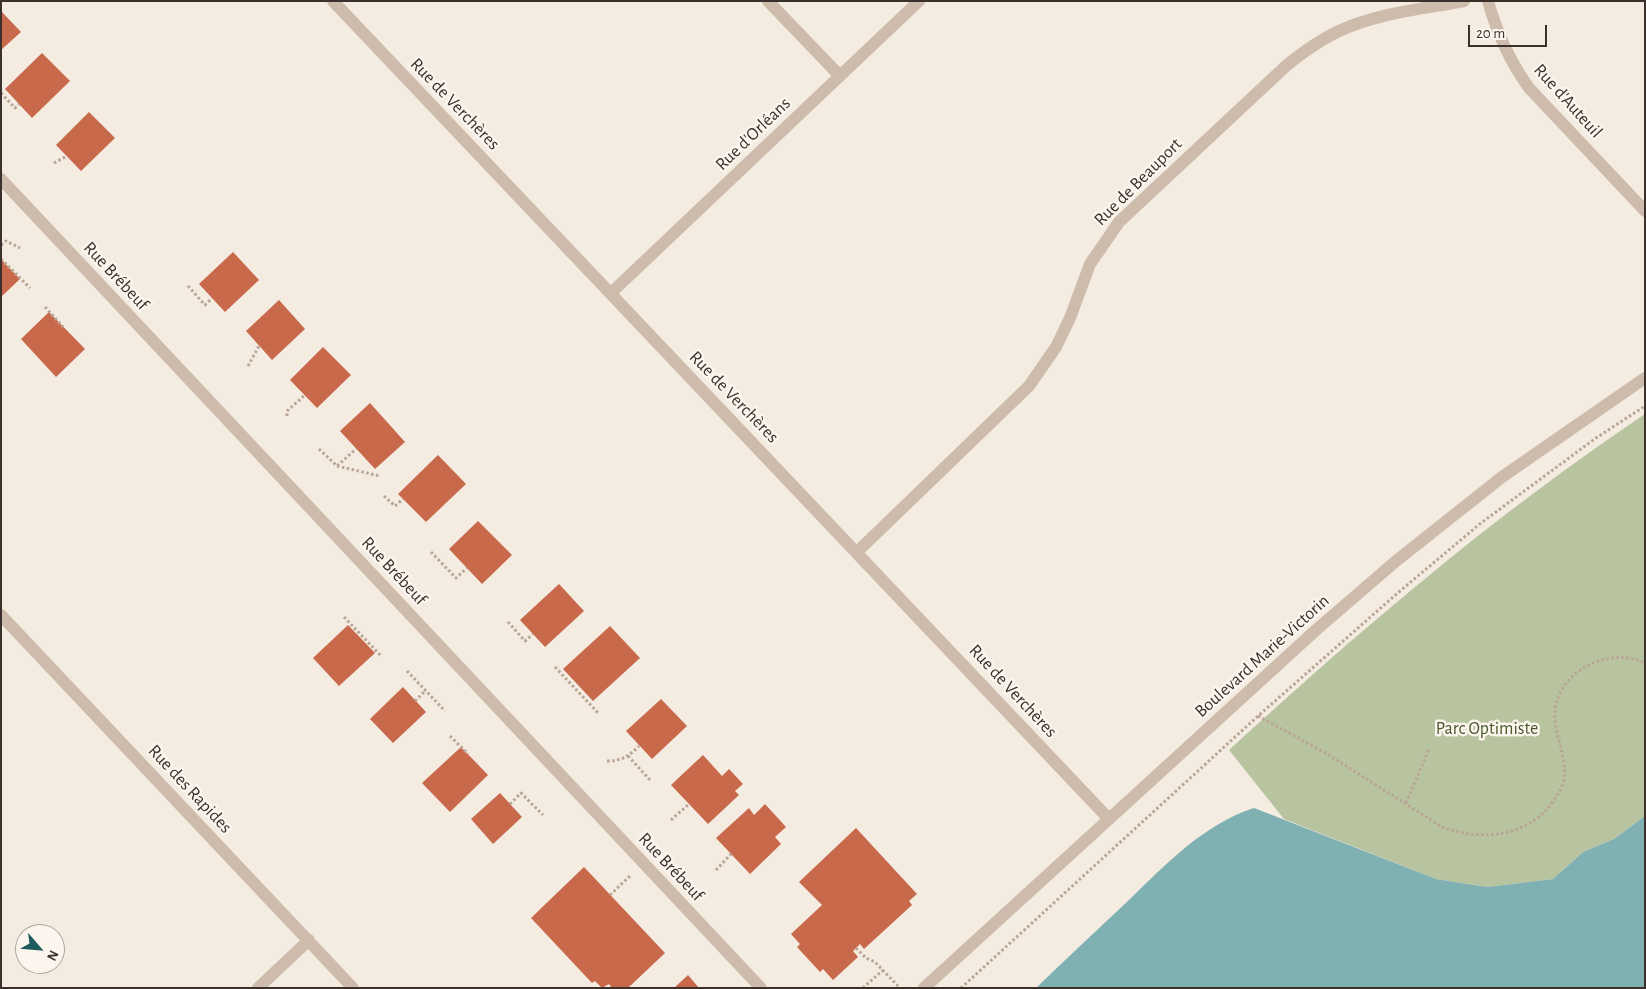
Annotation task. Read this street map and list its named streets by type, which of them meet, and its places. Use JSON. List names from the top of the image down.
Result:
{
  "streets": {
    "street": [
      "Rue d'Auteuil",
      "Rue de Verchères",
      "Rue d'Orléans",
      "Rue de Beauport",
      "Rue Brébeuf",
      "Boulevard Marie-Victorin",
      "Rue des Rapides"
    ]
  },
  "crossings": [
    ["Rue de Verchères", "Rue d'Orléans"],
    ["Rue de Verchères", "Rue de Beauport"],
    ["Rue de Verchères", "Boulevard Marie-Victorin"]
  ],
  "parks": ["Parc Optimiste"],
  "scale_bar": "20 m",
  "north": "bottom right"
}
